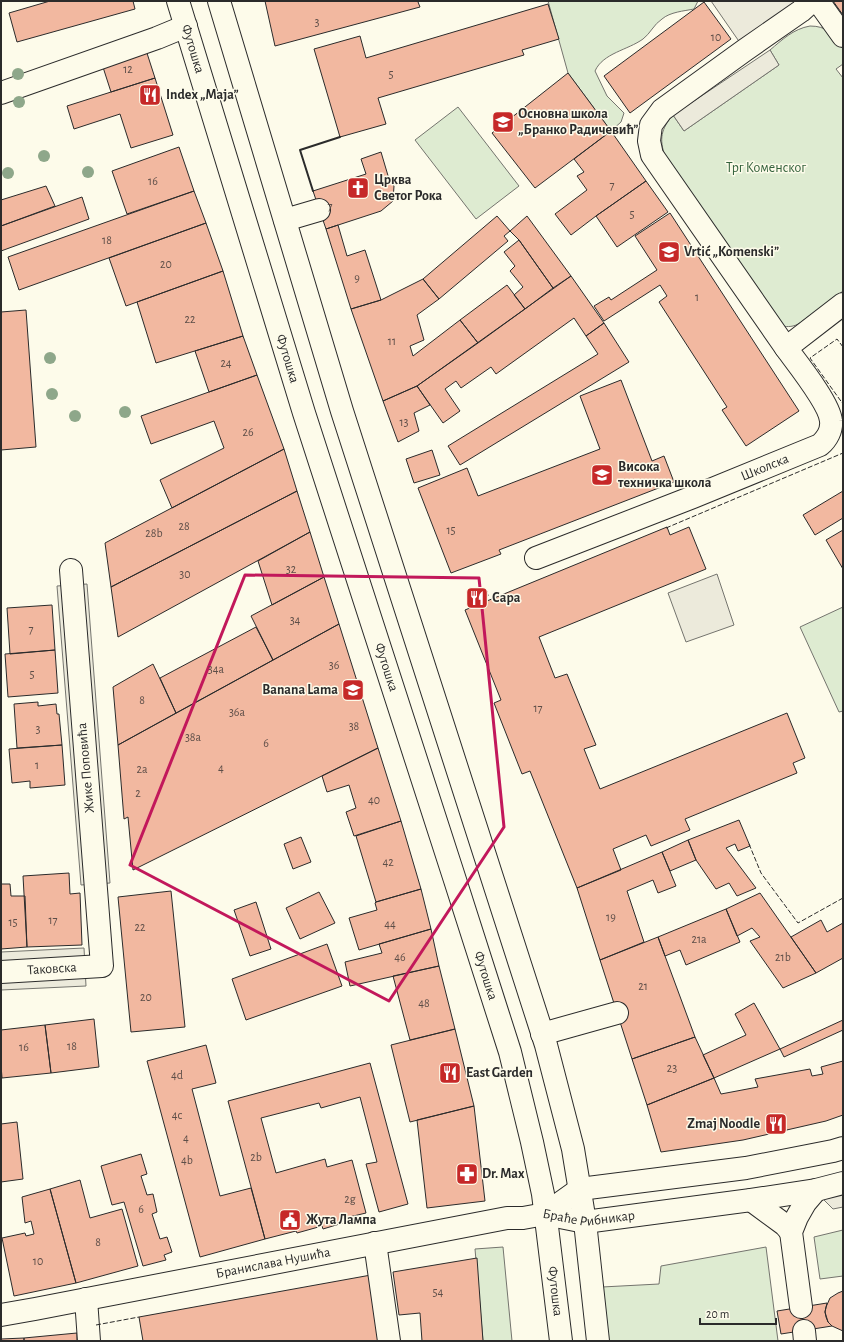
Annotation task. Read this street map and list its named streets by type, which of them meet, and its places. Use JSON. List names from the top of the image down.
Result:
{
  "streets": {
    "main road": [
      "Футошка",
      "Школска",
      "Жике Поповића",
      "Таковска",
      "Браће Рибникар",
      "Бранислава Нушића"
    ]
  },
  "crossings": [
    ["Футошка", "Браће Рибникар"],
    ["Футошка", "Бранислава Нушића"],
    ["Жике Поповића", "Таковска"],
    ["Браће Рибникар", "Бранислава Нушића"]
  ],
  "parks": ["Трг Коменског"],
  "places": {
    "restaurant": [
      "Index „Maja”",
      "Сара",
      "East Garden",
      "Zmaj Noodle"
    ],
    "school or university": [
      "Основна школа „Бранко Радичевић”",
      "Vrtić „Komenski”",
      "Висока техничка школа",
      "Banana Lama"
    ],
    "church": ["Црква Светог Рока"],
    "pharmacy": ["Dr. Max"],
    "public building": ["Жута Лампа"]
  },
  "house_numbers": [
    "3",
    "10",
    "12",
    "5",
    "16",
    "7",
    "7",
    "5",
    "18",
    "20",
    "9",
    "1",
    "22",
    "11",
    "24",
    "13",
    "26",
    "28",
    "15",
    "28b",
    "32",
    "30",
    "34",
    "7",
    "36",
    "34a",
    "5",
    "8",
    "17",
    "36a",
    "38",
    "3",
    "38a",
    "6",
    "1",
    "4",
    "2a",
    "2",
    "40",
    "42",
    "19",
    "17",
    "15",
    "44",
    "22",
    "21a",
    "46",
    "21b",
    "21",
    "20",
    "48",
    "18",
    "16",
    "23",
    "4d",
    "4c",
    "4",
    "2b",
    "4b",
    "2g",
    "6",
    "8",
    "10",
    "54"
  ],
  "scale_bar": "20 m"
}
